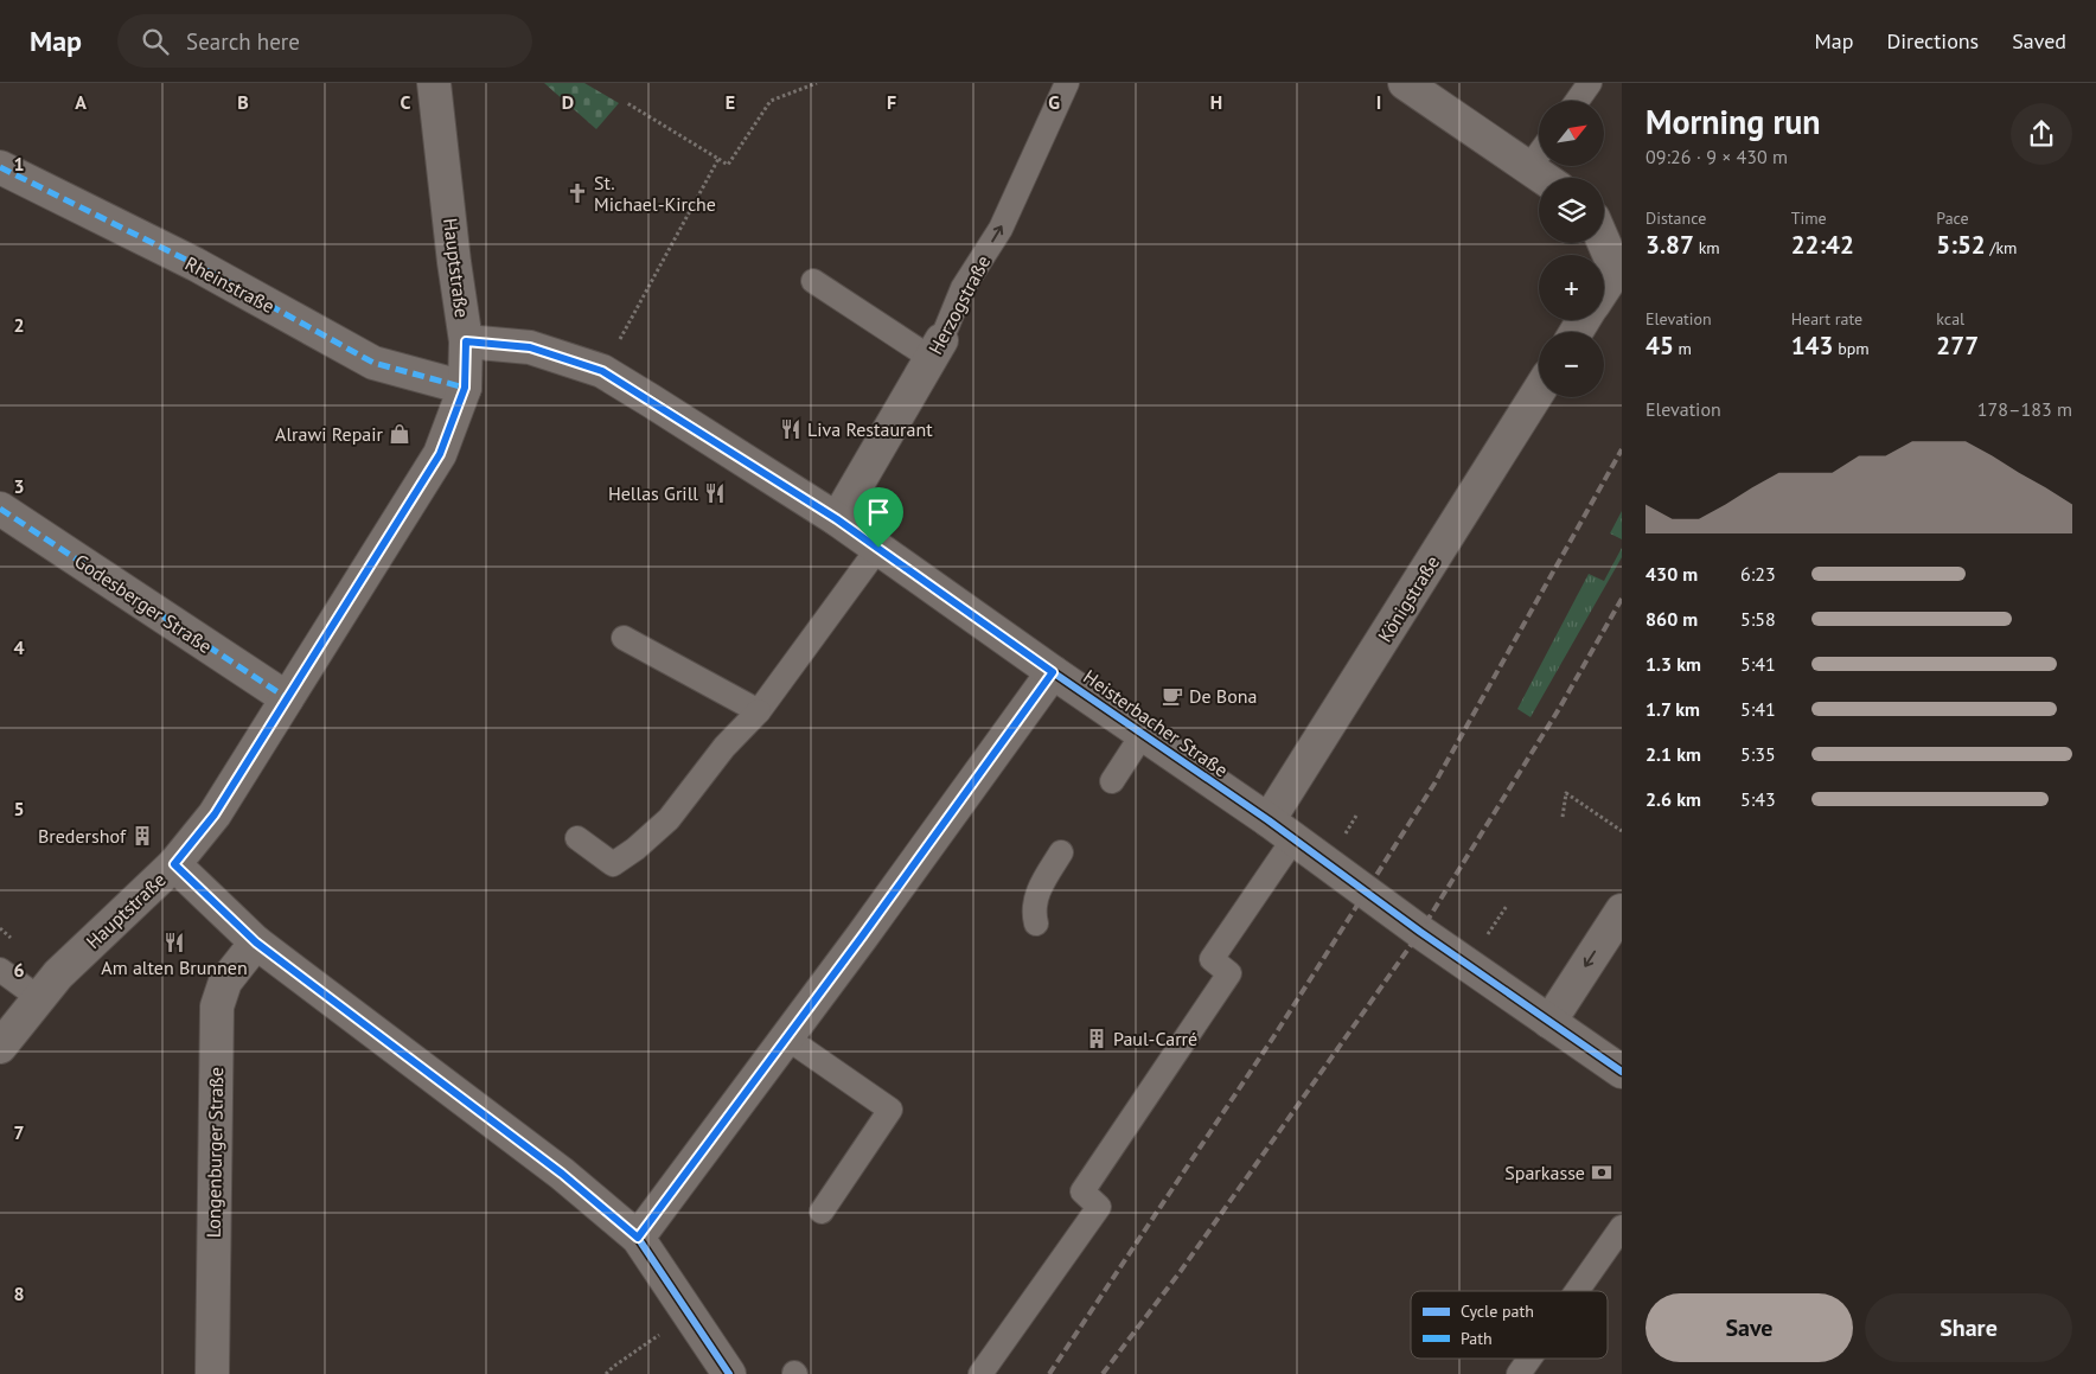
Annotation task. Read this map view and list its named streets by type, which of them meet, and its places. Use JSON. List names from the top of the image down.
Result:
{
  "streets": {
    "street": [
      "Hauptstraße",
      "Rheinstraße",
      "Herzogstraße",
      "Königstraße",
      "Godesberger Straße",
      "Heisterbacher Straße",
      "Longenburger Straße"
    ]
  },
  "crossings": [
    ["Hauptstraße", "Rheinstraße"],
    ["Hauptstraße", "Godesberger Straße"],
    ["Hauptstraße", "Heisterbacher Straße"],
    ["Herzogstraße", "Heisterbacher Straße"],
    ["Königstraße", "Heisterbacher Straße"]
  ],
  "one_way": ["Herzogstraße"],
  "places": {
    "church": ["St. Michael-Kirche"],
    "restaurant": ["Liva Restaurant", "Hellas Grill", "Am alten Brunnen"],
    "shop": ["Alrawi Repair"],
    "cafe": ["De Bona"],
    "building": ["Bredershof", "Paul-Carré"],
    "bank": ["Sparkasse"]
  },
  "legend": ["Cycle path", "Path"],
  "north": "top right",
  "page": {
    "header": "Map",
    "search": "Search here",
    "nav": ["Map", "Directions", "Saved"],
    "heading": ["Morning run", "09:26 · 9 × 430 m"],
    "map_buttons": ["+", "−"],
    "stats": [
      ["Distance", "3.87 km"],
      ["Time", "22:42"],
      ["Pace", "5:52 /km"],
      ["Elevation", "45 m"],
      ["Heart rate", "143 bpm"],
      ["kcal", "277"]
    ],
    "chart": ["Elevation", "178–183 m"],
    "list": [
      {
        "name": "430 m",
        "note": "6:23"
      },
      {
        "name": "860 m",
        "note": "5:58"
      },
      {
        "name": "1.3 km",
        "note": "5:41"
      },
      {
        "name": "1.7 km",
        "note": "5:41"
      },
      {
        "name": "2.1 km",
        "note": "5:35"
      },
      {
        "name": "2.6 km",
        "note": "5:43"
      }
    ],
    "buttons": ["Save", "Share"]
  },
  "grid": {
    "columns": [
      "A",
      "B",
      "C",
      "D",
      "E",
      "F",
      "G",
      "H",
      "I"
    ],
    "rows": [
      "1",
      "2",
      "3",
      "4",
      "5",
      "6",
      "7",
      "8"
    ]
  }
}
